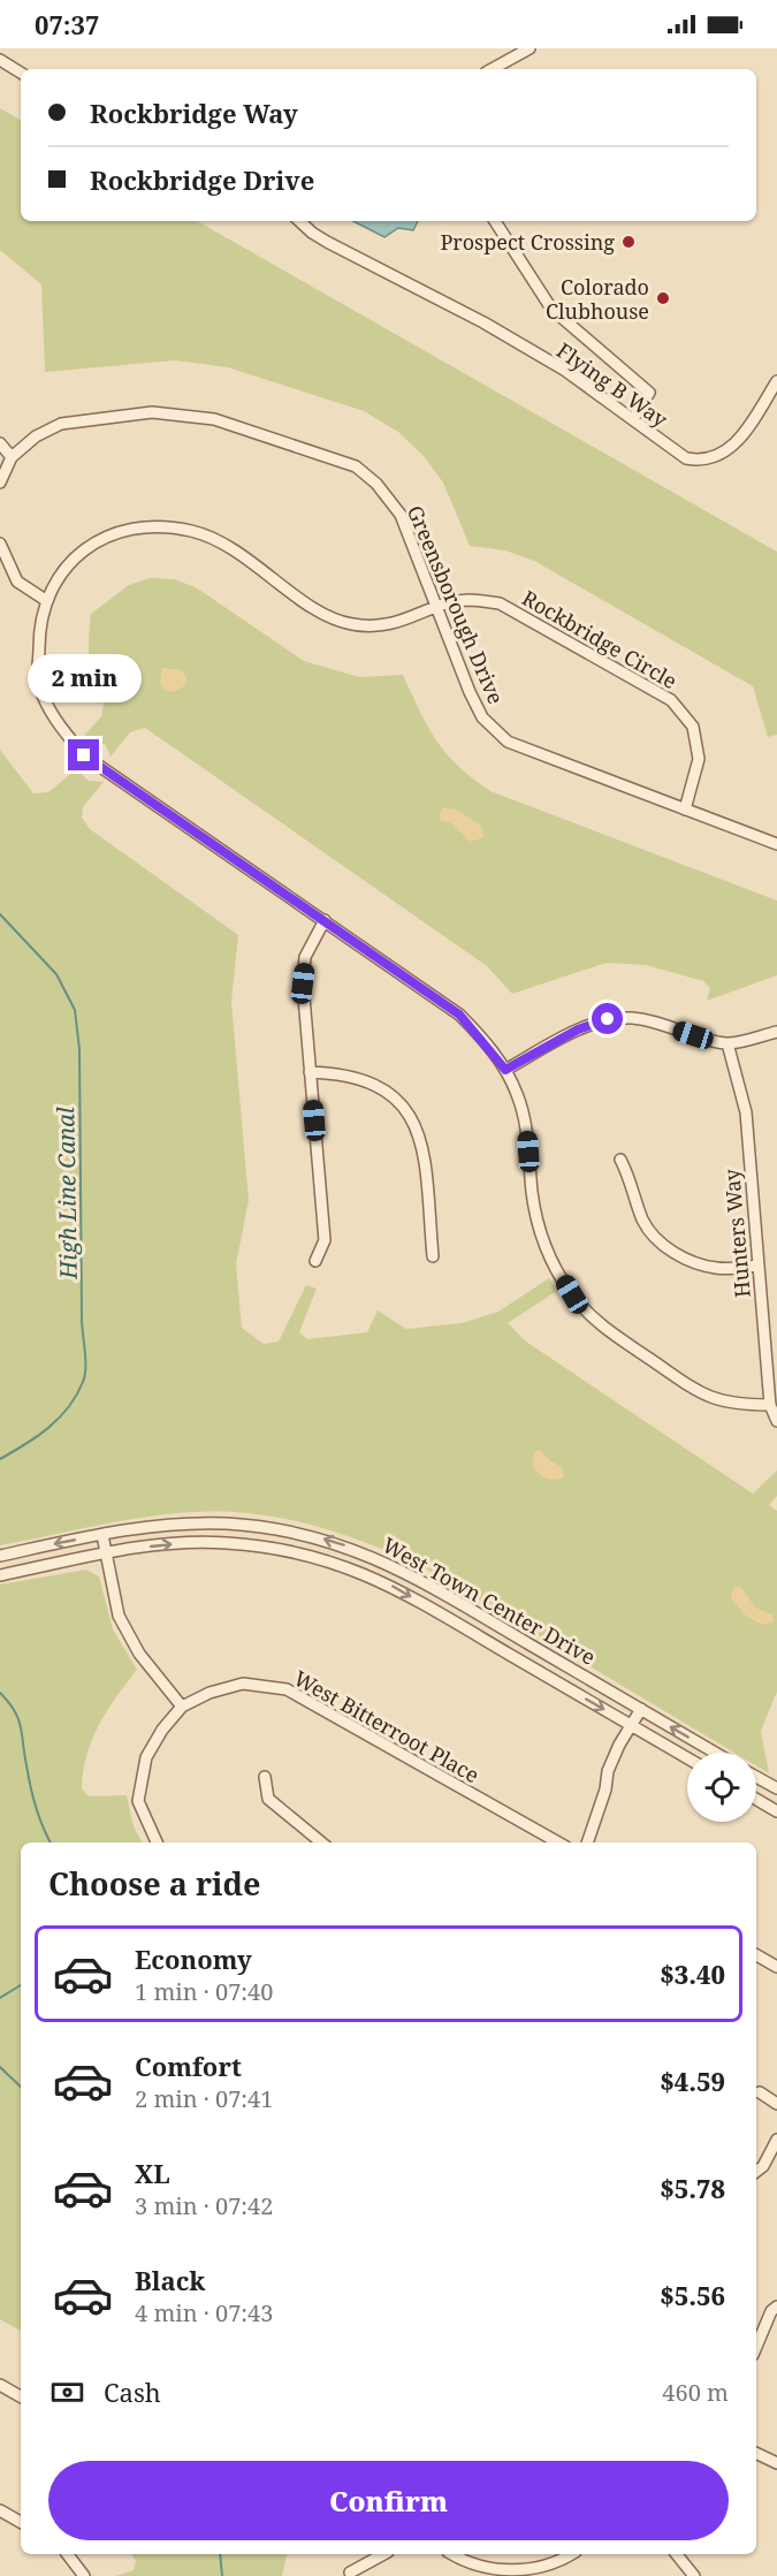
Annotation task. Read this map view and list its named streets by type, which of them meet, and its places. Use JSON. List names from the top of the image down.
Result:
{
  "streets": {
    "street": [
      "Flying B Way",
      "Greensborough Drive",
      "Rockbridge Circle",
      "Hunters Way",
      "West Town Center Drive",
      "West Bitterroot Place"
    ]
  },
  "crossings": [
    ["Greensborough Drive", "Rockbridge Circle"],
    ["Rockbridge Circle", "Hunters Way"]
  ],
  "water": ["High Line Canal"],
  "places": ["Prospect Crossing", "Colorado Clubhouse"],
  "page": {
    "status": "07:37",
    "banner": ["Rockbridge Way", "Rockbridge Drive"],
    "bubble": "2 min",
    "heading": "Choose a ride",
    "list": [
      {
        "name": "Economy",
        "note": "1 min · 07:40",
        "value": "$3.40"
      },
      {
        "name": "Comfort",
        "note": "2 min · 07:41",
        "value": "$4.59"
      },
      {
        "name": "XL",
        "note": "3 min · 07:42",
        "value": "$5.78"
      },
      {
        "name": "Black",
        "note": "4 min · 07:43",
        "value": "$5.56"
      }
    ],
    "pay": ["Cash", "460 m"],
    "buttons": "Confirm"
  }
}
